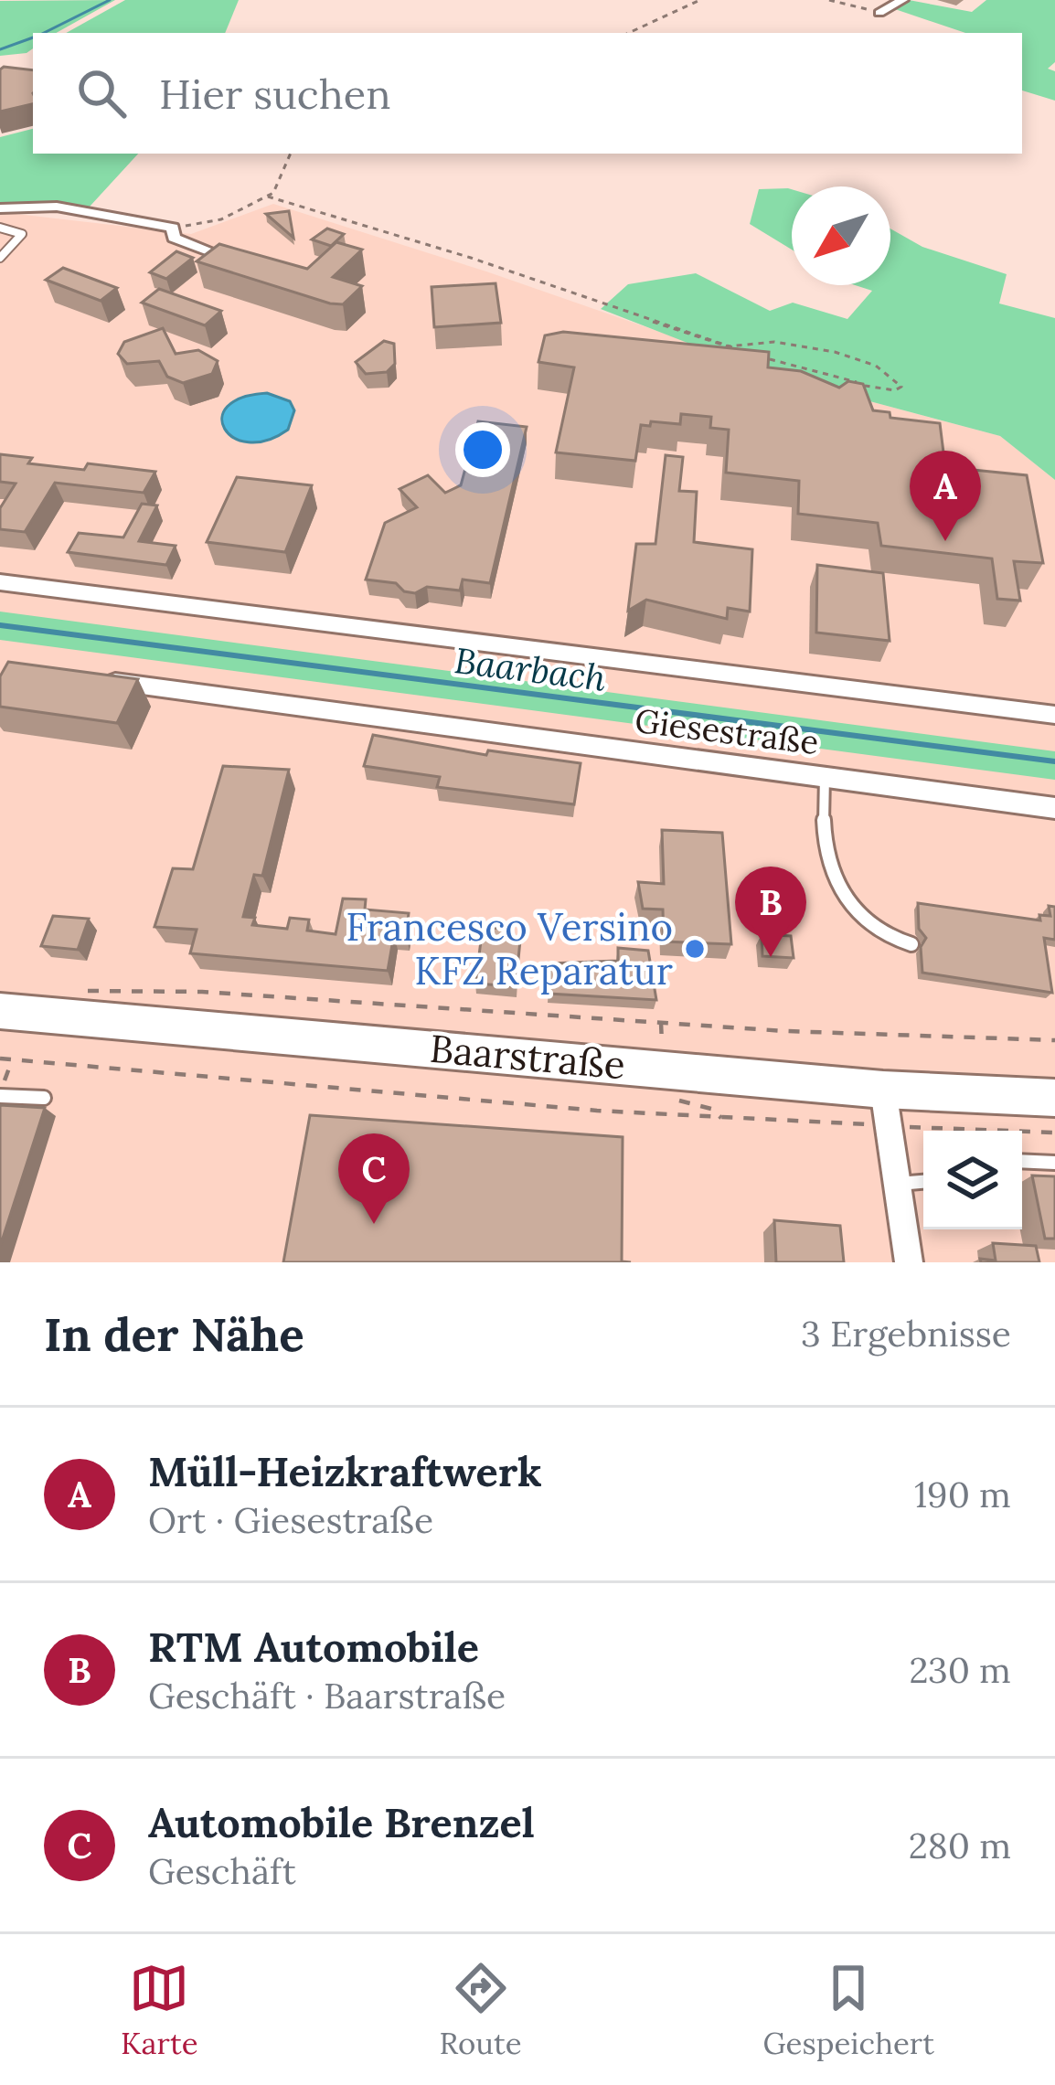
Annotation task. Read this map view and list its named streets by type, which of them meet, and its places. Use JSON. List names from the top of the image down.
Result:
{
  "streets": {
    "main road": ["Baarstraße"],
    "street": ["Giesestraße"]
  },
  "water": ["Baarbach"],
  "places": ["Francesco Versino KFZ Reparatur"],
  "north": "bottom left",
  "page": {
    "search": "Hier suchen",
    "pins": ["A", "B", "C"],
    "heading": ["In der Nähe", "3 Ergebnisse"],
    "list": [
      {
        "mark": "A",
        "name": "Müll-Heizkraftwerk",
        "note": "Ort · Giesestraße",
        "value": "190 m"
      },
      {
        "mark": "B",
        "name": "RTM Automobile",
        "note": "Geschäft · Baarstraße",
        "value": "230 m"
      },
      {
        "mark": "C",
        "name": "Automobile Brenzel",
        "note": "Geschäft",
        "value": "280 m"
      }
    ],
    "nav": ["Karte", "Route", "Gespeichert"]
  }
}
